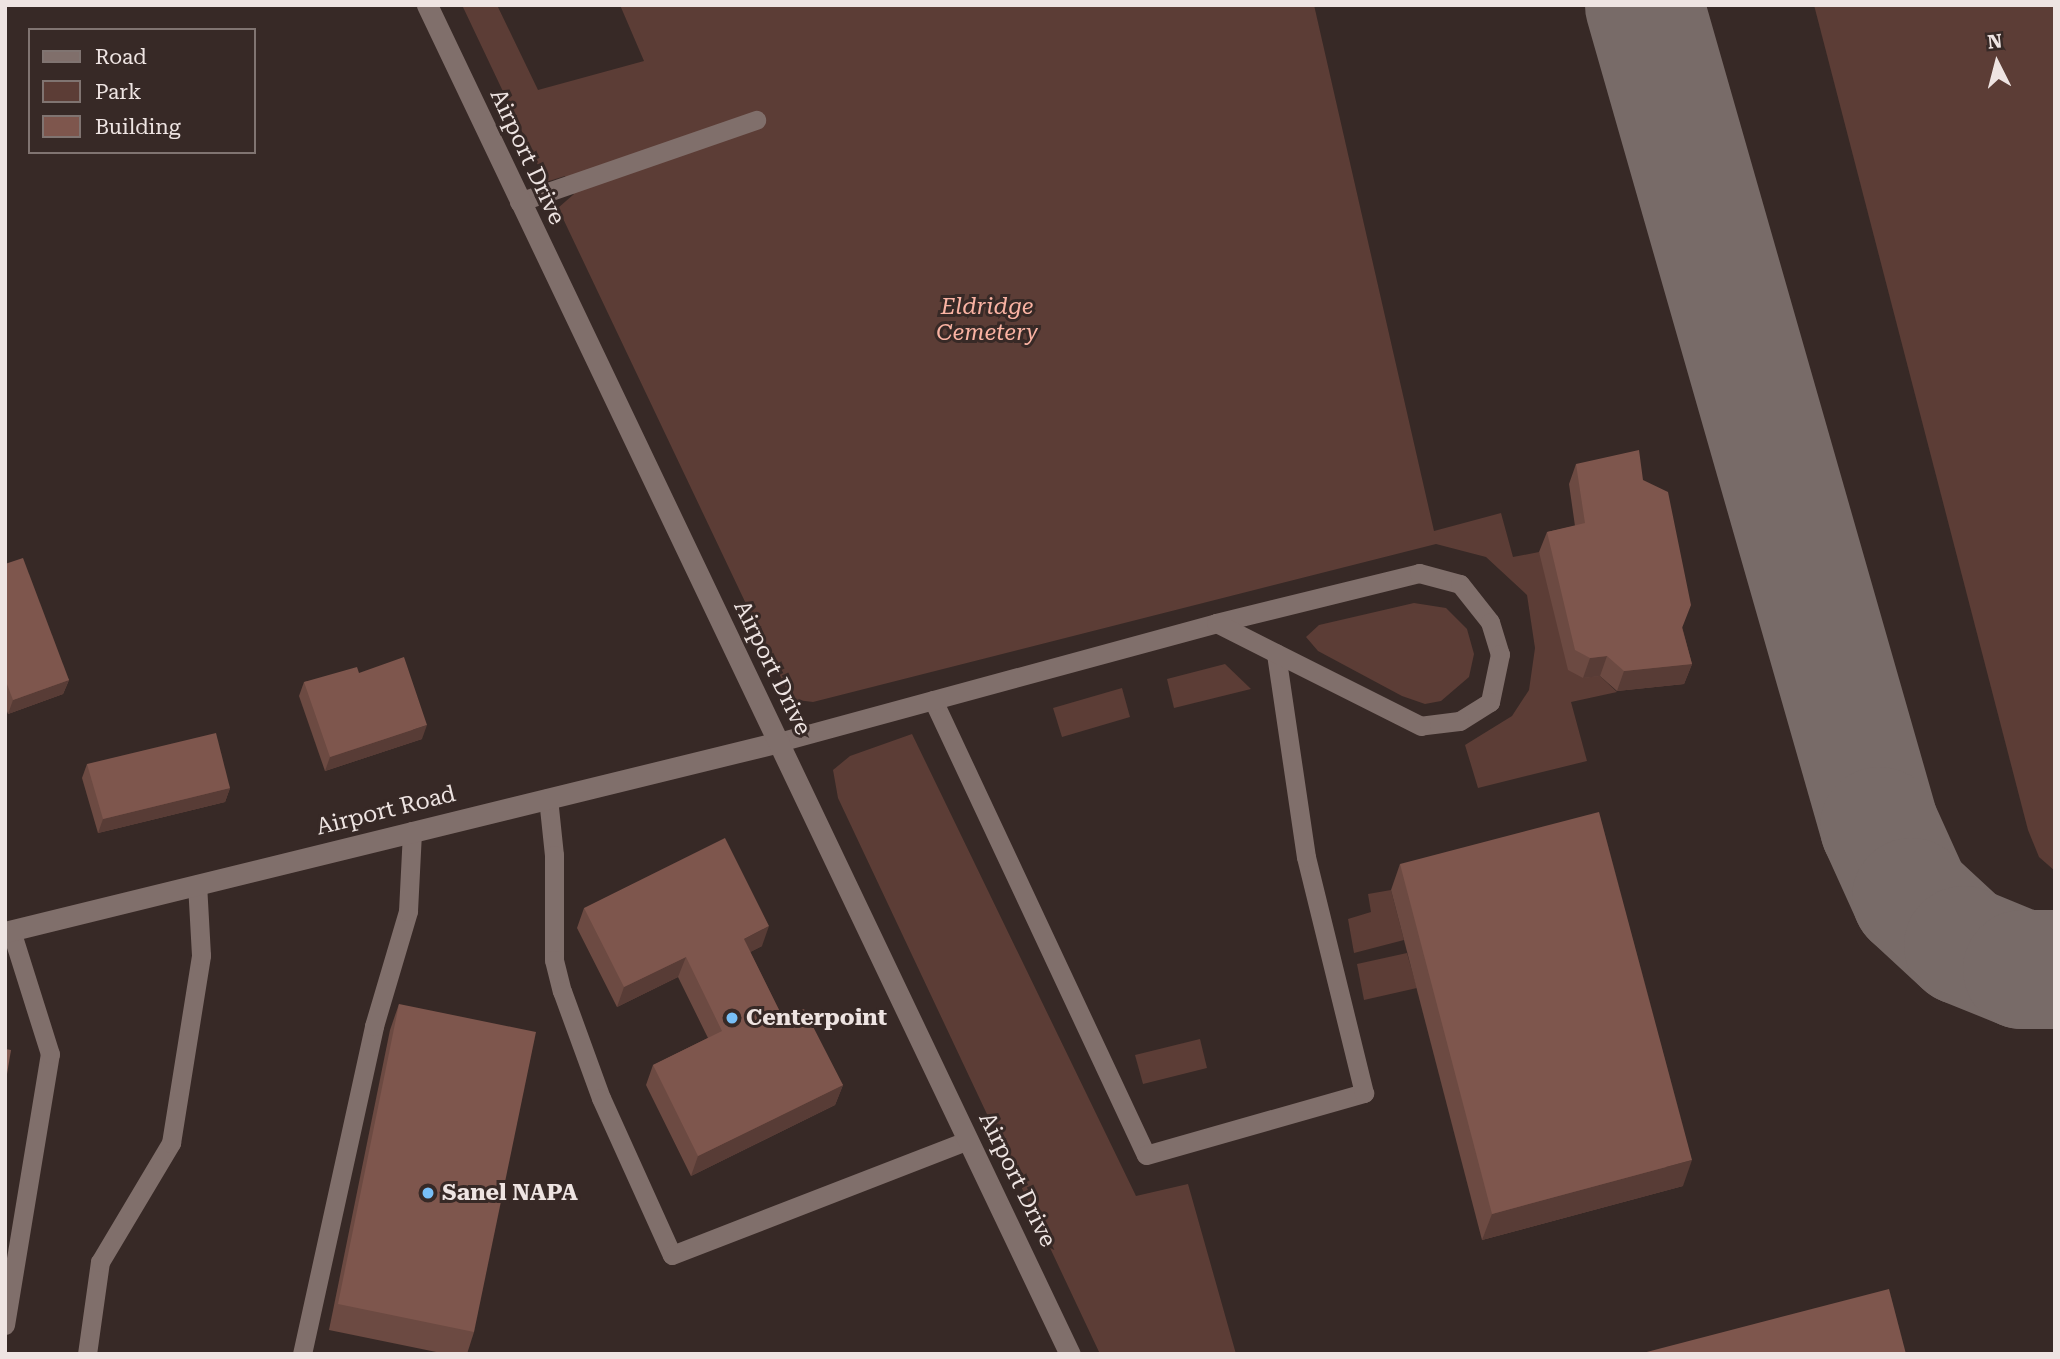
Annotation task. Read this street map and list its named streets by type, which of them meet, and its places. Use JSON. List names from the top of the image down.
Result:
{
  "streets": {
    "main road": ["Airport Drive", "Airport Road"]
  },
  "crossings": [
    ["Airport Drive", "Airport Road"]
  ],
  "parks": ["Eldridge Cemetery"],
  "places": ["Centerpoint", "Sanel NAPA"],
  "legend": ["Road", "Park", "Building"],
  "north": "top"
}
